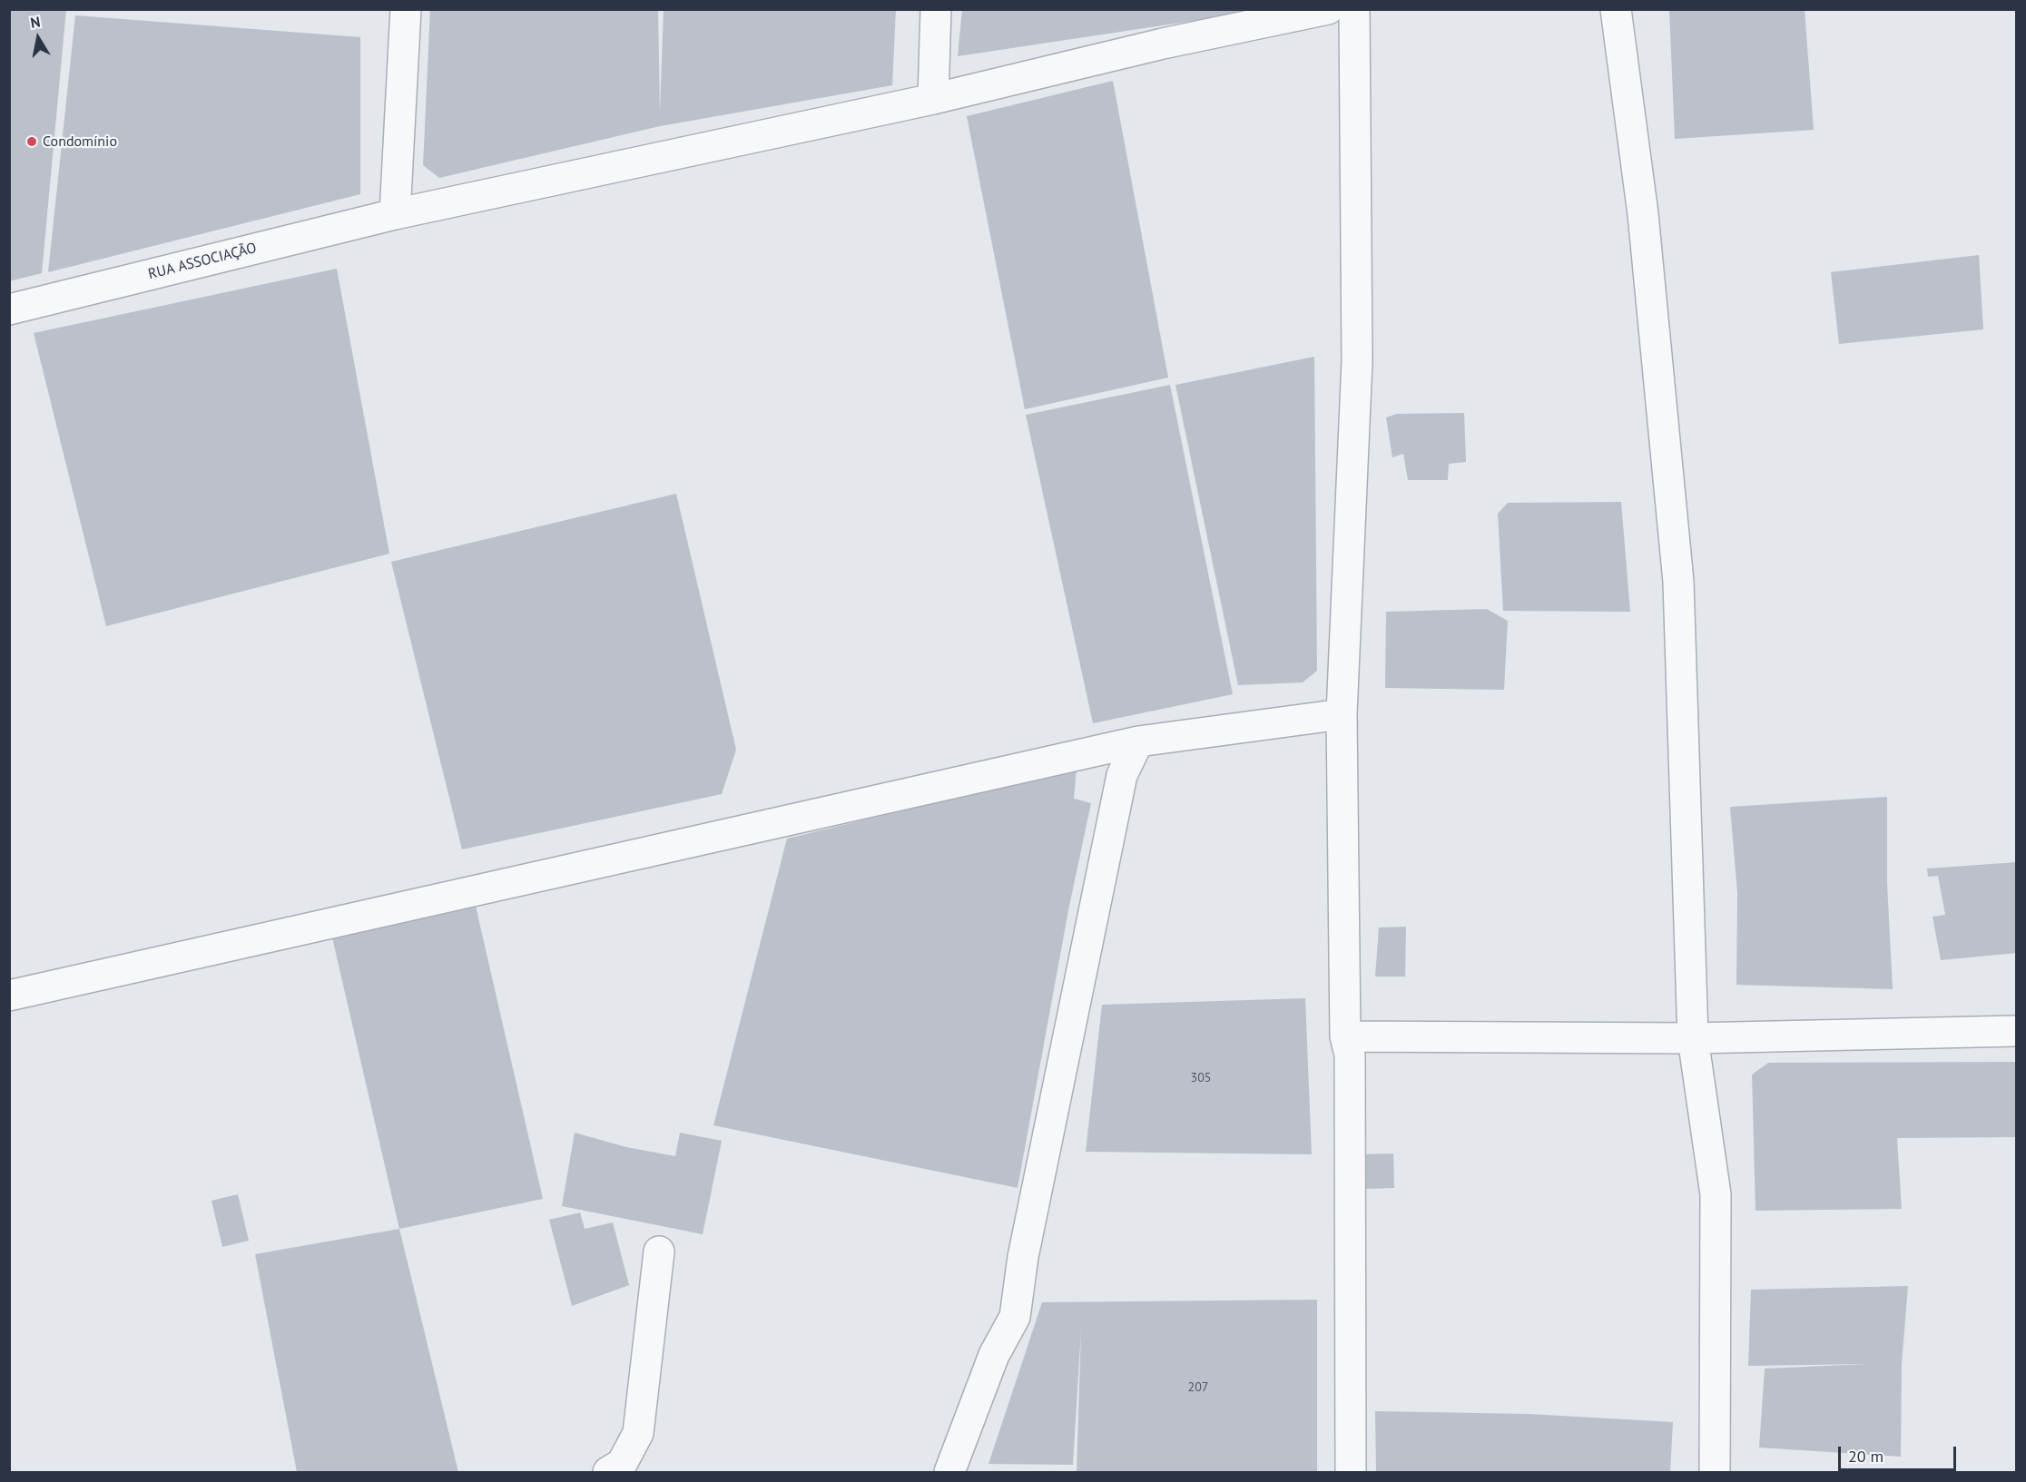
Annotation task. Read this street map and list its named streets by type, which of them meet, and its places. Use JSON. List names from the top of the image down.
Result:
{
  "streets": {
    "street": ["RUA ASSOCIAÇÃO"]
  },
  "places": ["Condomínio"],
  "house_numbers": ["305", "207"],
  "scale_bar": "20 m",
  "north": "top"
}
